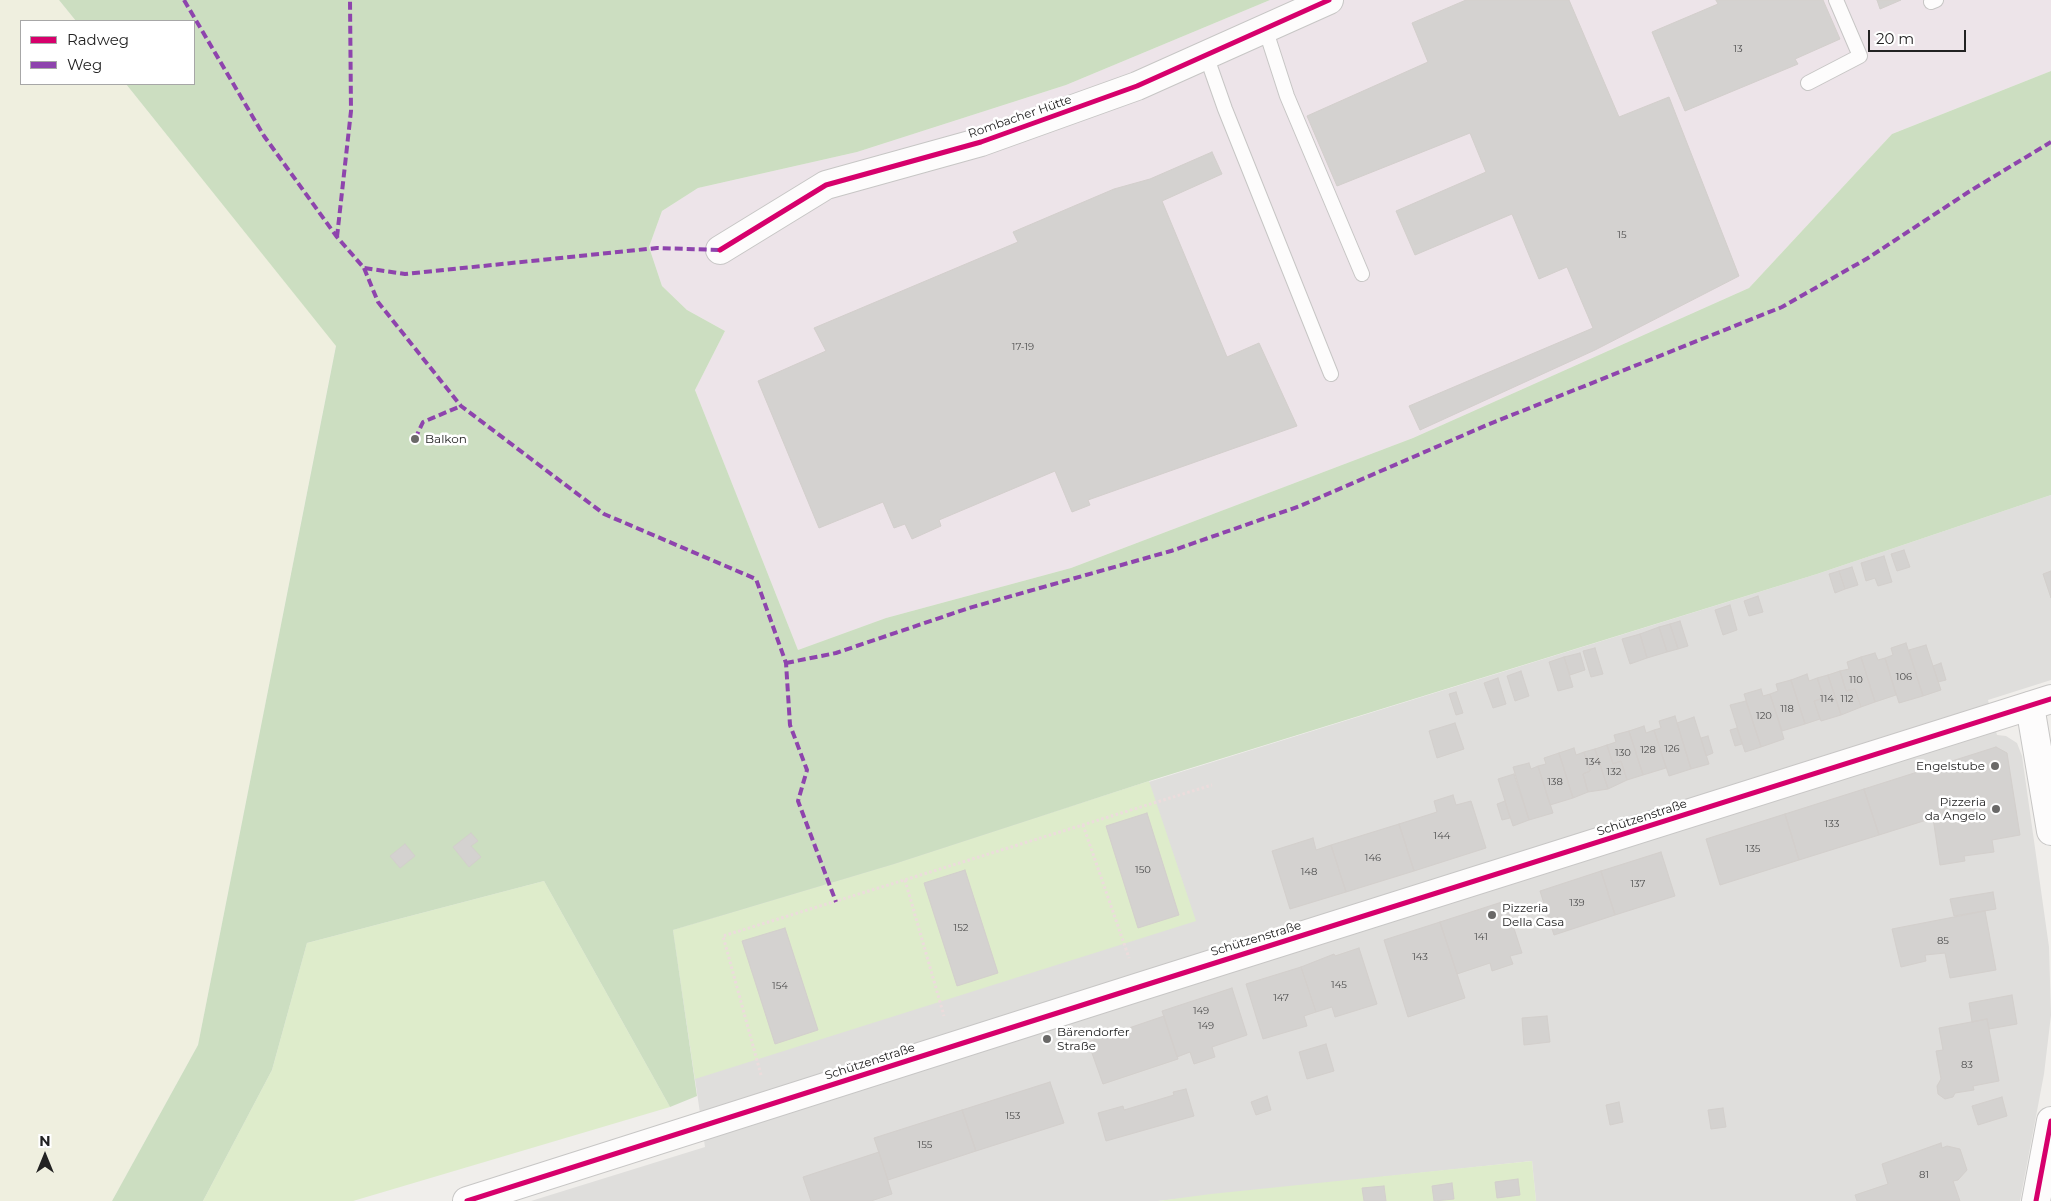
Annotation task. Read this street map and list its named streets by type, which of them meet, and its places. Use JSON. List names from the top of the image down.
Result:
{
  "streets": {
    "street": ["Rombacher Hütte", "Schützenstraße"]
  },
  "places": [
    "Balkon",
    "Engelstube",
    "Pizzeria da Angelo",
    "Pizzeria Della Casa",
    "Bärendorfer Straße"
  ],
  "house_numbers": [
    "13",
    "15",
    "17-19",
    "106",
    "110",
    "114",
    "112",
    "118",
    "120",
    "126",
    "128",
    "130",
    "134",
    "132",
    "138",
    "133",
    "144",
    "135",
    "146",
    "150",
    "148",
    "137",
    "139",
    "152",
    "141",
    "85",
    "143",
    "145",
    "154",
    "147",
    "149",
    "149",
    "83",
    "153",
    "155",
    "81"
  ],
  "legend": ["Radweg", "Weg"],
  "scale_bar": "20 m",
  "north": "top"
}
